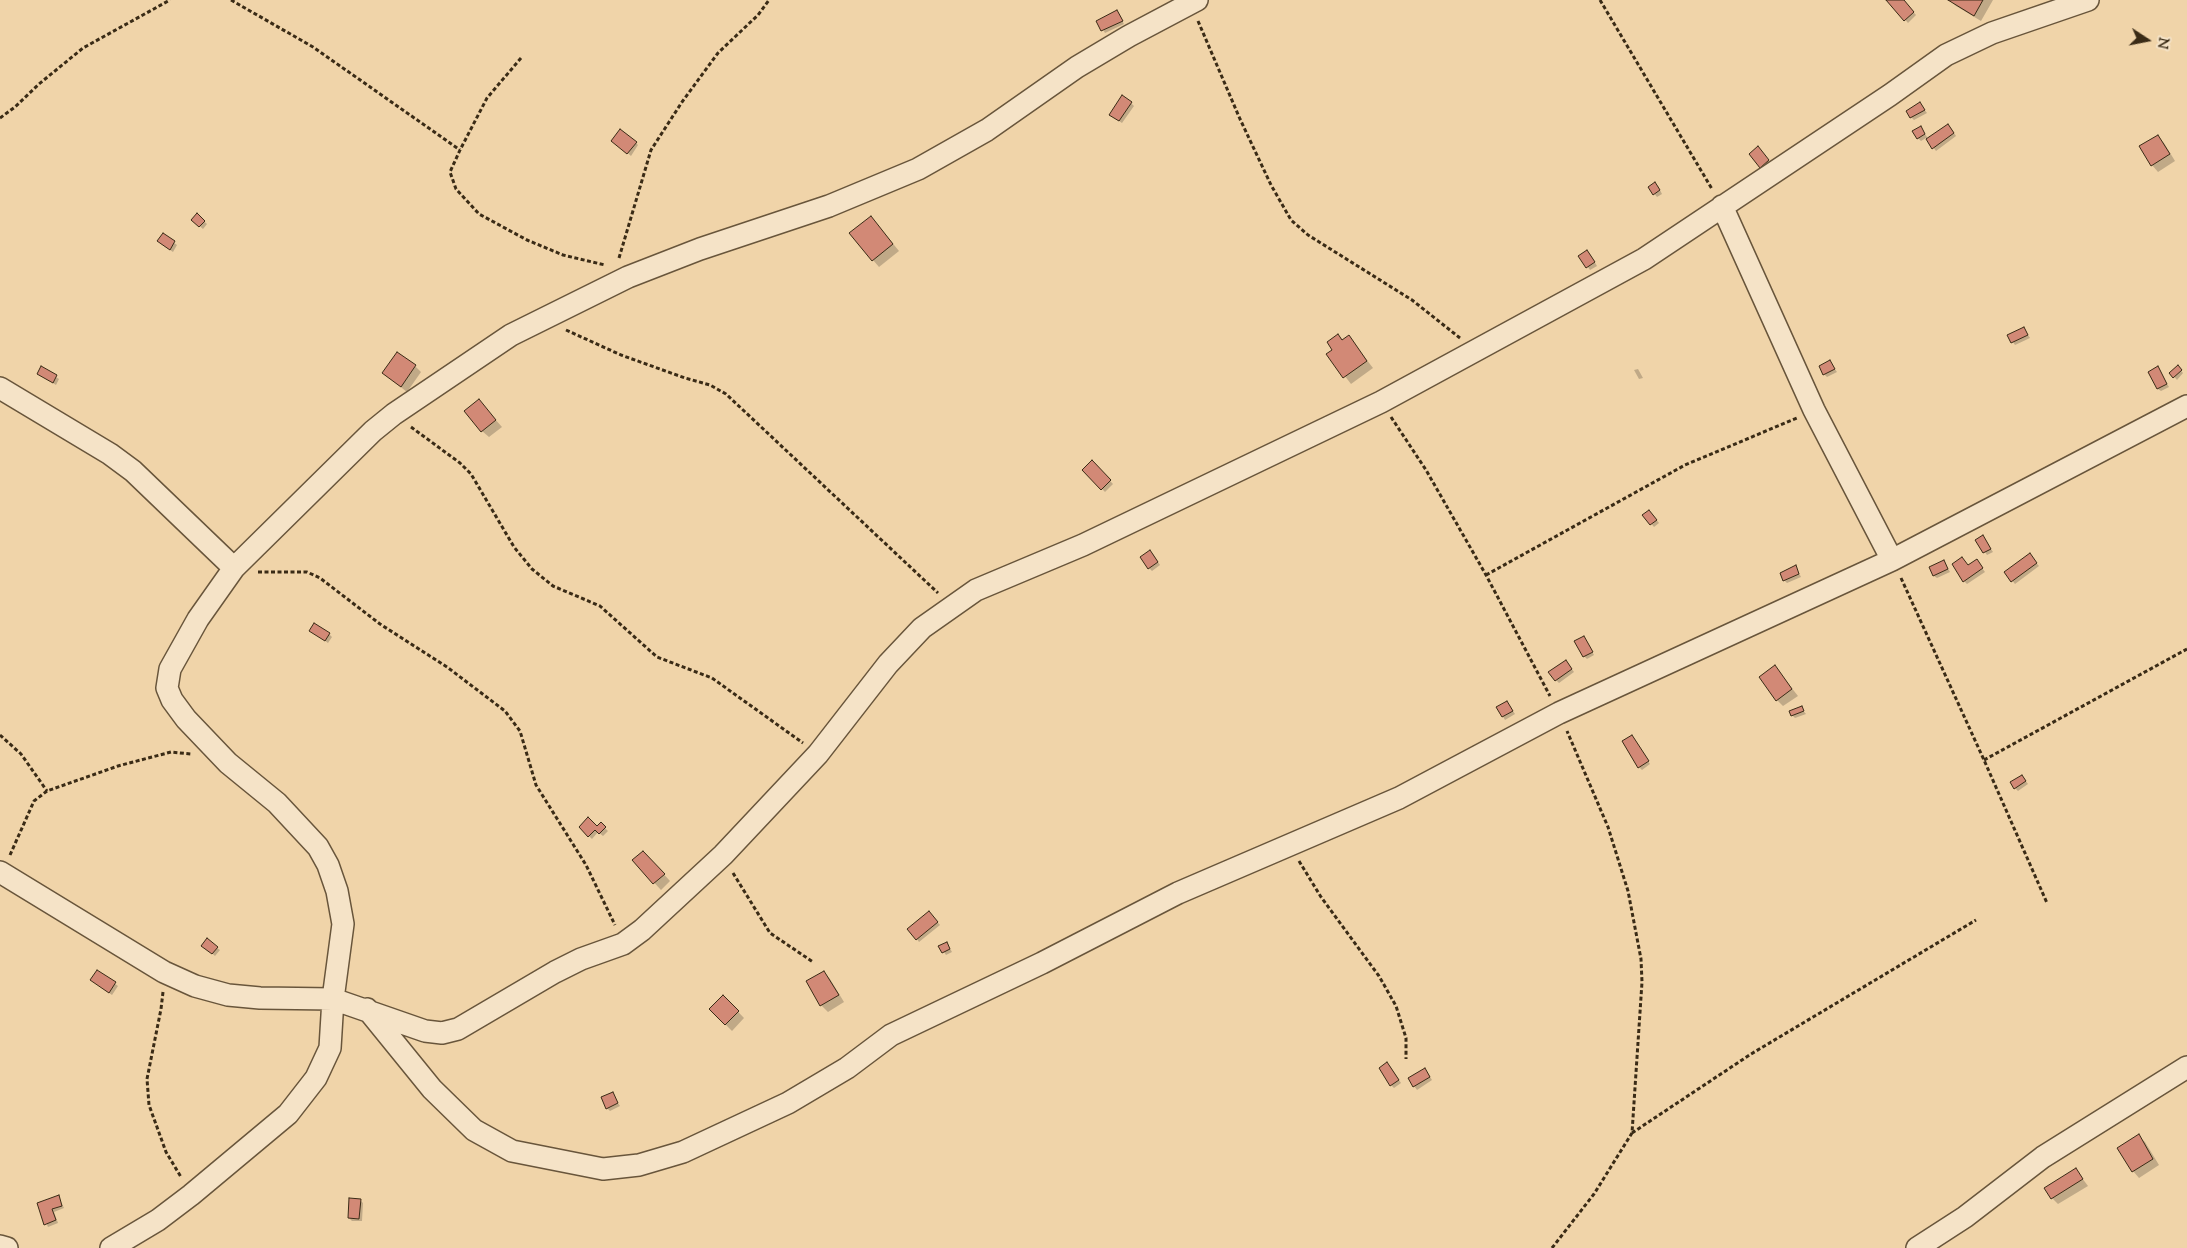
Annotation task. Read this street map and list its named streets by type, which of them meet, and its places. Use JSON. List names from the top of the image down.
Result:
{
  "north": "right"
}
